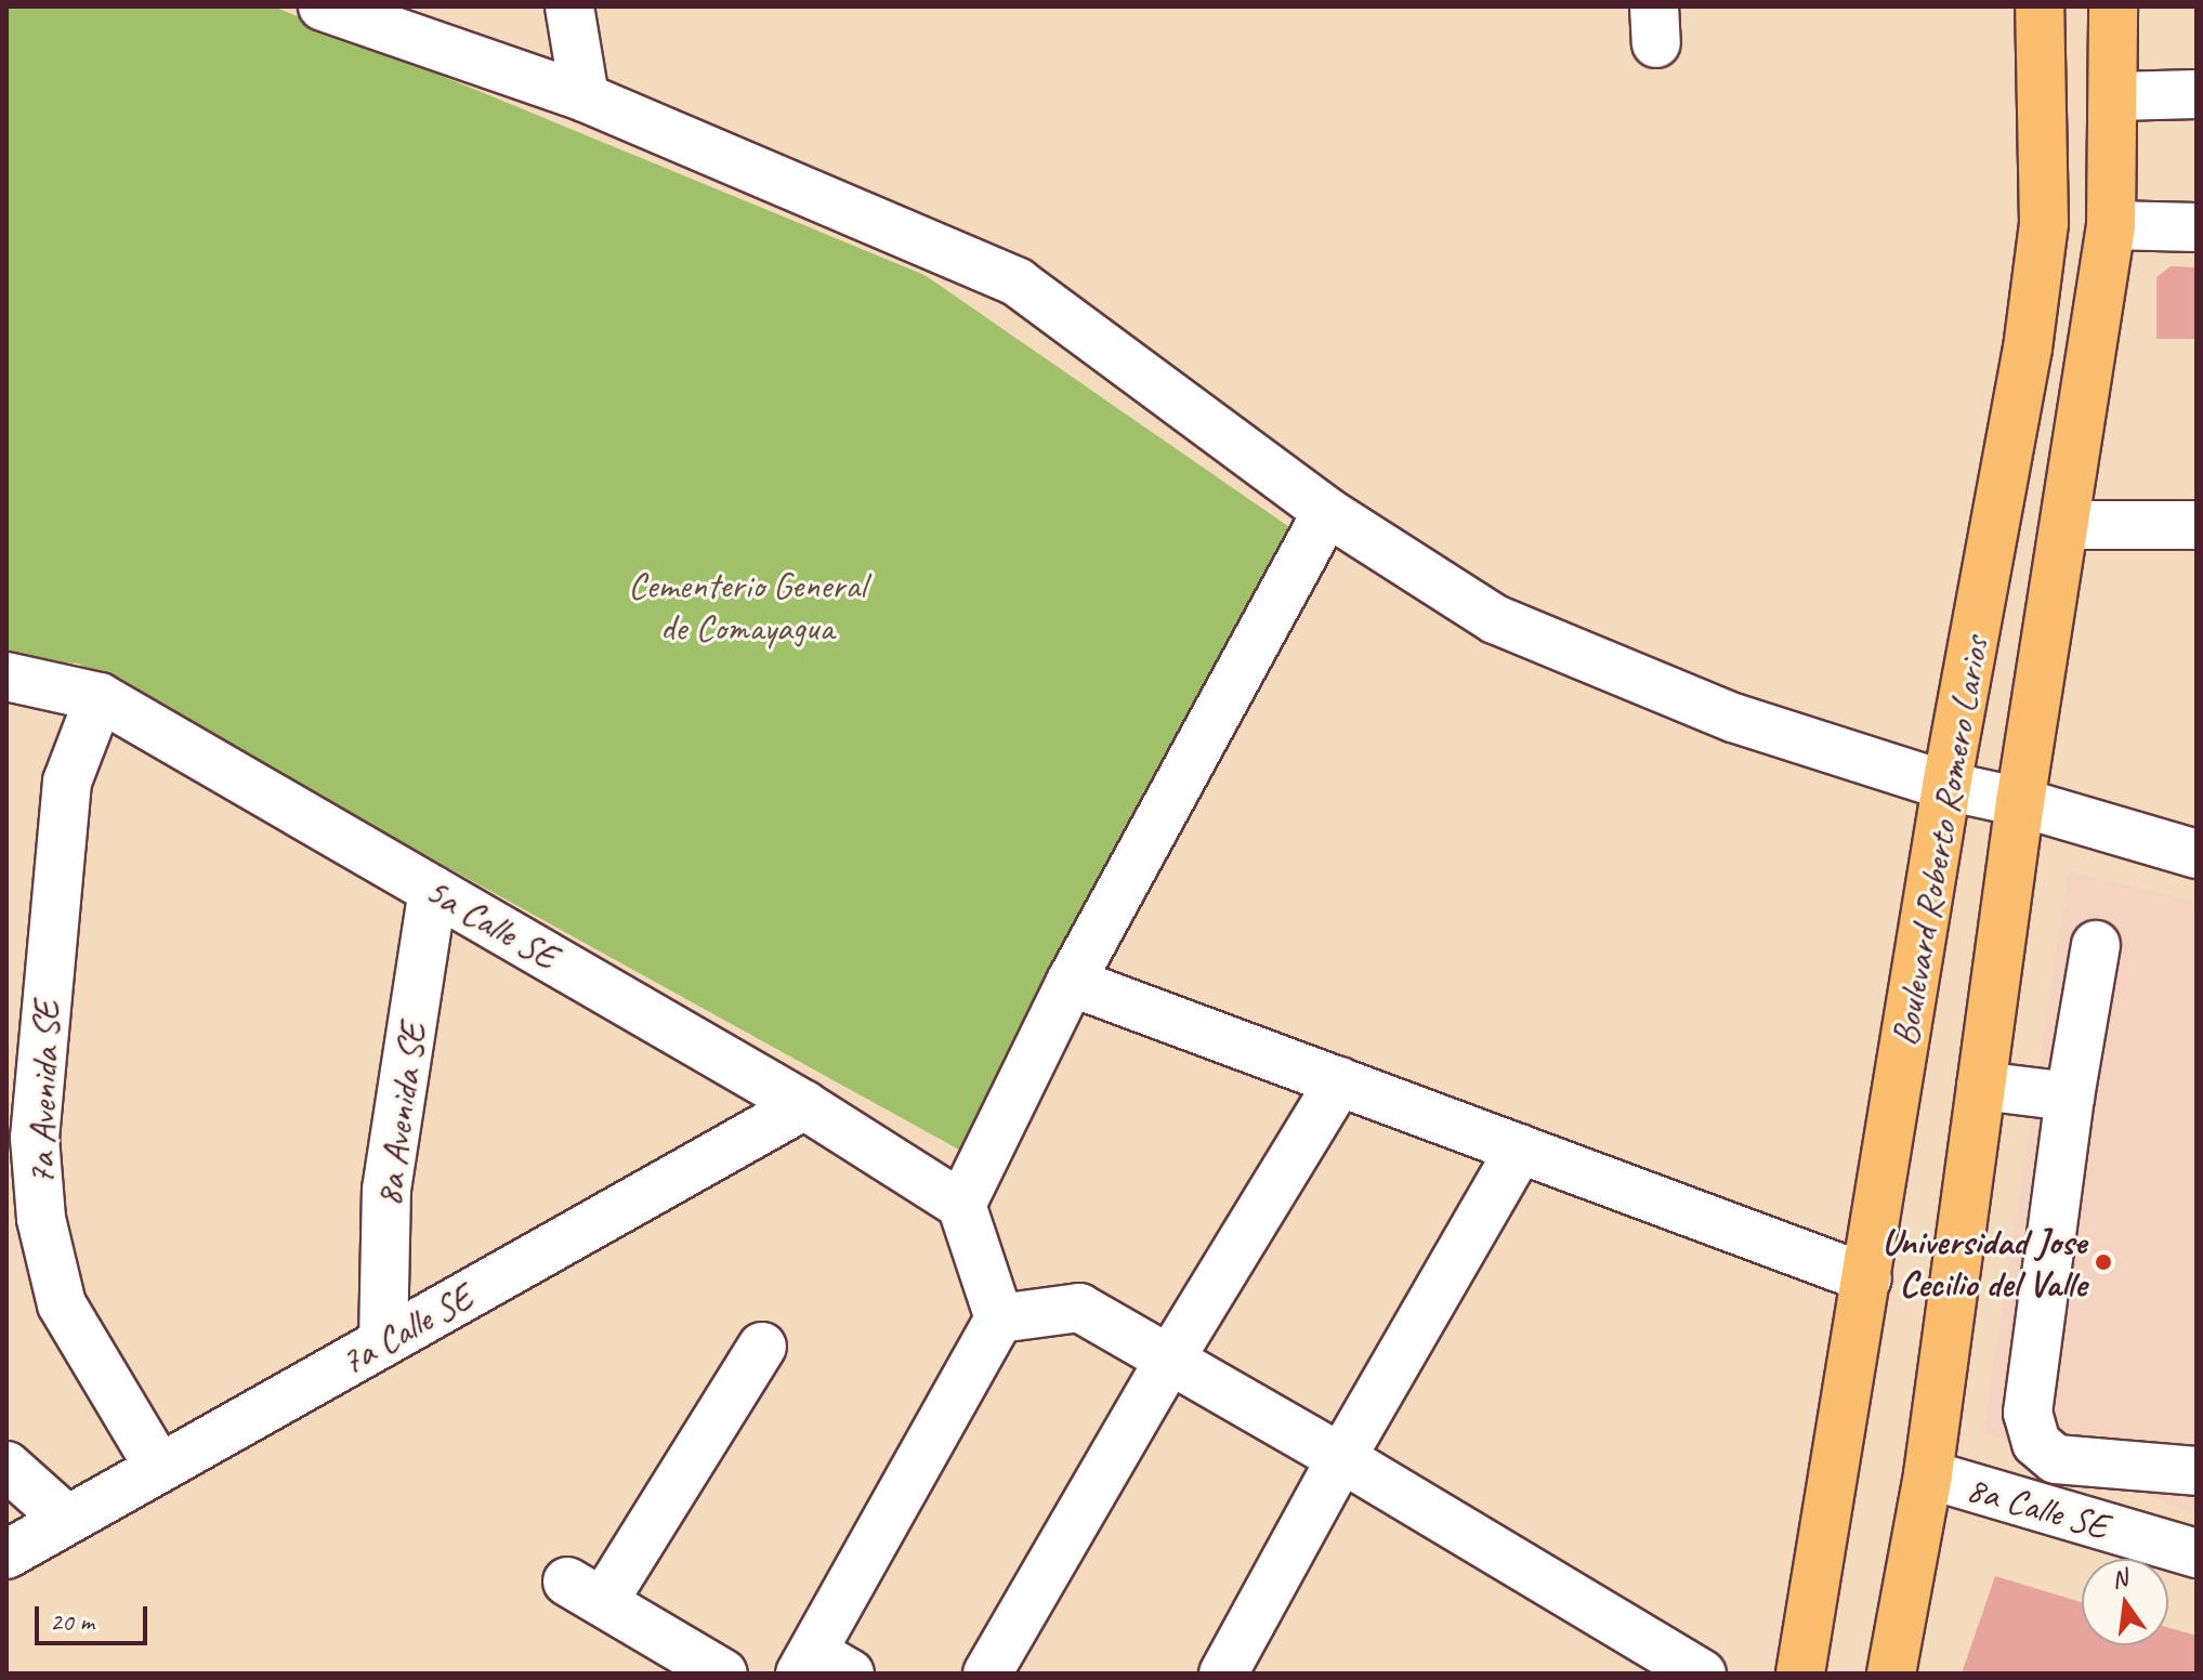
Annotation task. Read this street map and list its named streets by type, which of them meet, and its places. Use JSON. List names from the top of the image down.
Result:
{
  "streets": {
    "main road": ["Boulevard Roberto Romero Larios"],
    "street": [
      "5a Calle SE",
      "7a Avenida SE",
      "8a Avenida SE",
      "7a Calle SE",
      "8a Calle SE"
    ]
  },
  "crossings": [
    ["Boulevard Roberto Romero Larios", "8a Calle SE"],
    ["5a Calle SE", "7a Avenida SE"],
    ["5a Calle SE", "8a Avenida SE"],
    ["5a Calle SE", "7a Calle SE"],
    ["7a Avenida SE", "7a Calle SE"],
    ["8a Avenida SE", "7a Calle SE"]
  ],
  "parks": ["Cementerio General de Comayagua"],
  "places": ["Universidad Jose Cecilio del Valle"],
  "scale_bar": "20 m",
  "north": "top"
}
